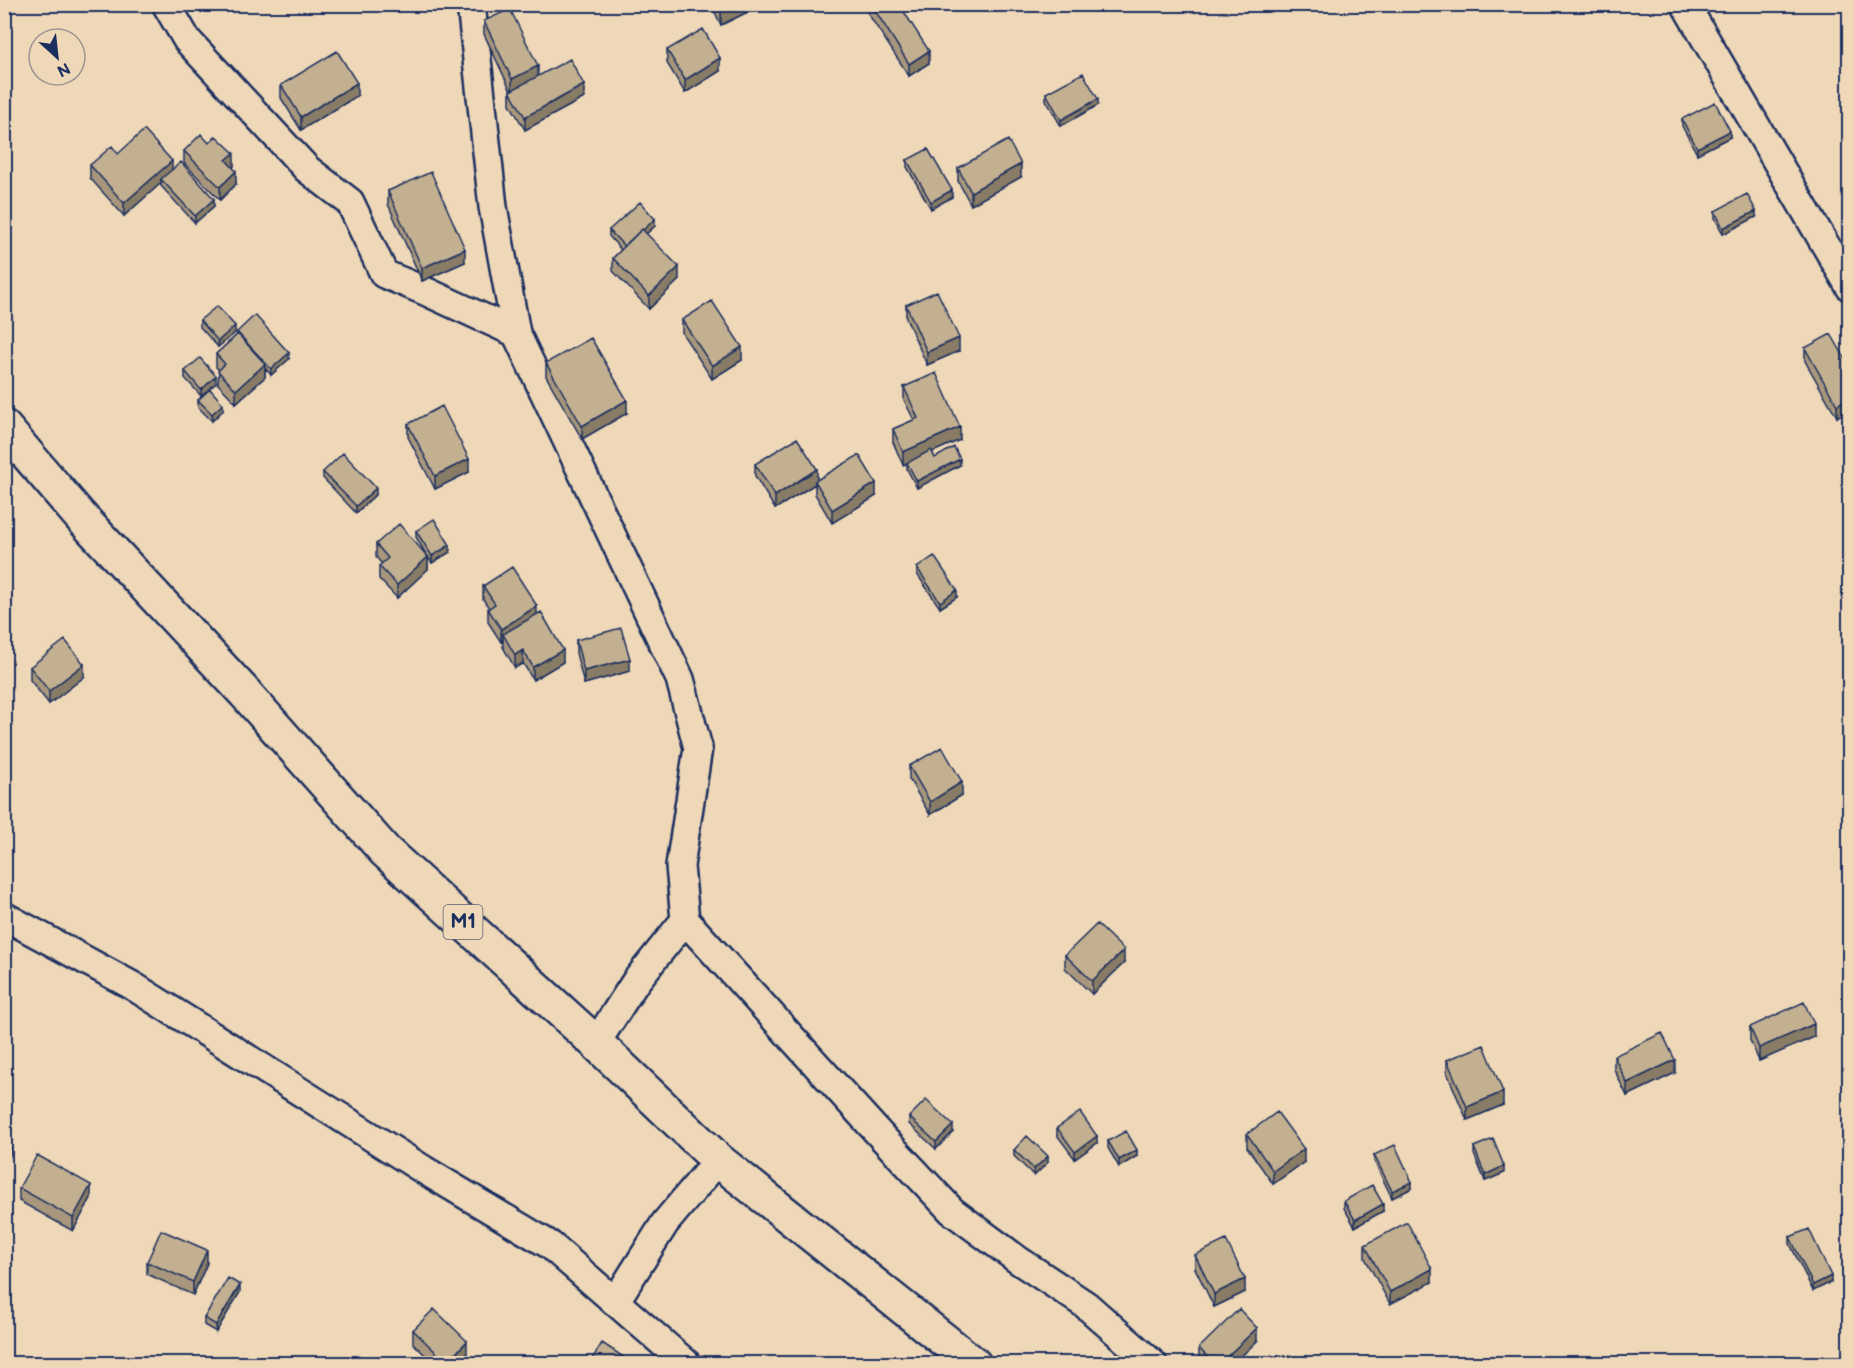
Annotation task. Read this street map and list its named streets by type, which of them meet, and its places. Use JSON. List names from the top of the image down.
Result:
{
  "streets": {
    "highway": ["M1"]
  },
  "north": "bottom right"
}
